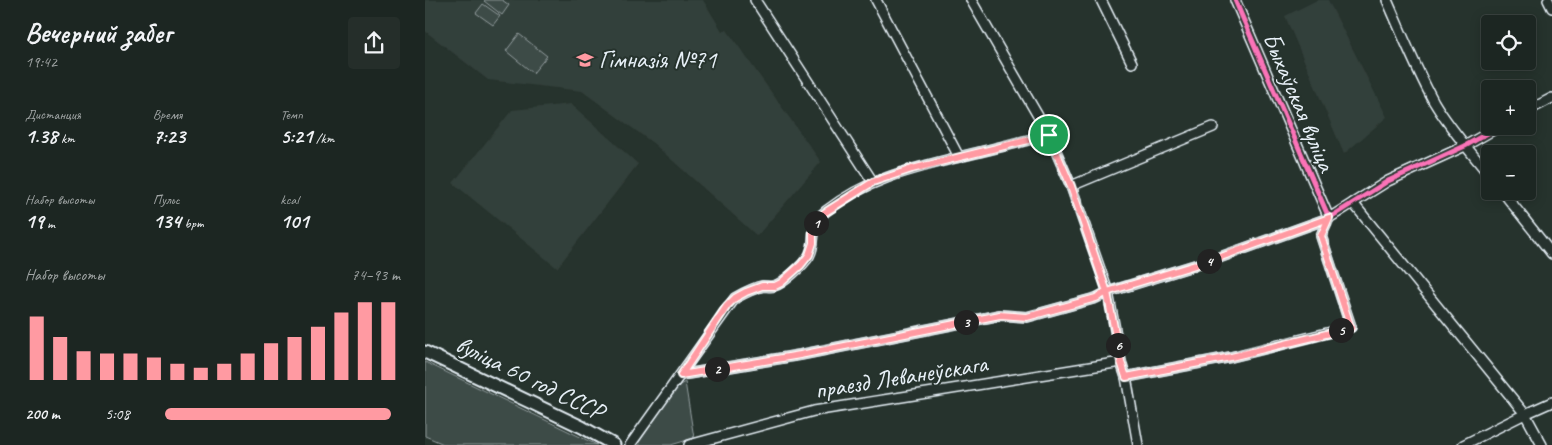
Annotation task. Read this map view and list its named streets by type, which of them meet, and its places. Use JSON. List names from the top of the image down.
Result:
{
  "streets": {
    "street": ["Быхаўская вуліца", "праезд Леванеўскага", "вуліца 60 год СССР"]
  },
  "places": {
    "school or university": ["Гімназія №71"]
  },
  "page": {
    "heading": ["Вечерний забег", "19:42"],
    "map_buttons": ["+", "−"],
    "stats": [
      ["Дистанция", "1.38 km"],
      ["Время", "7:23"],
      ["Темп", "5:21 /km"],
      ["Набор высоты", "19 m"],
      ["Пульс", "134 bpm"],
      ["kcal", "101"]
    ],
    "pins": [
      "1",
      "4",
      "3",
      "5",
      "6",
      "2"
    ],
    "chart": ["Набор высоты", "74–93 m"],
    "list": [
      {
        "name": "200 m",
        "note": "5:08"
      }
    ]
  }
}
